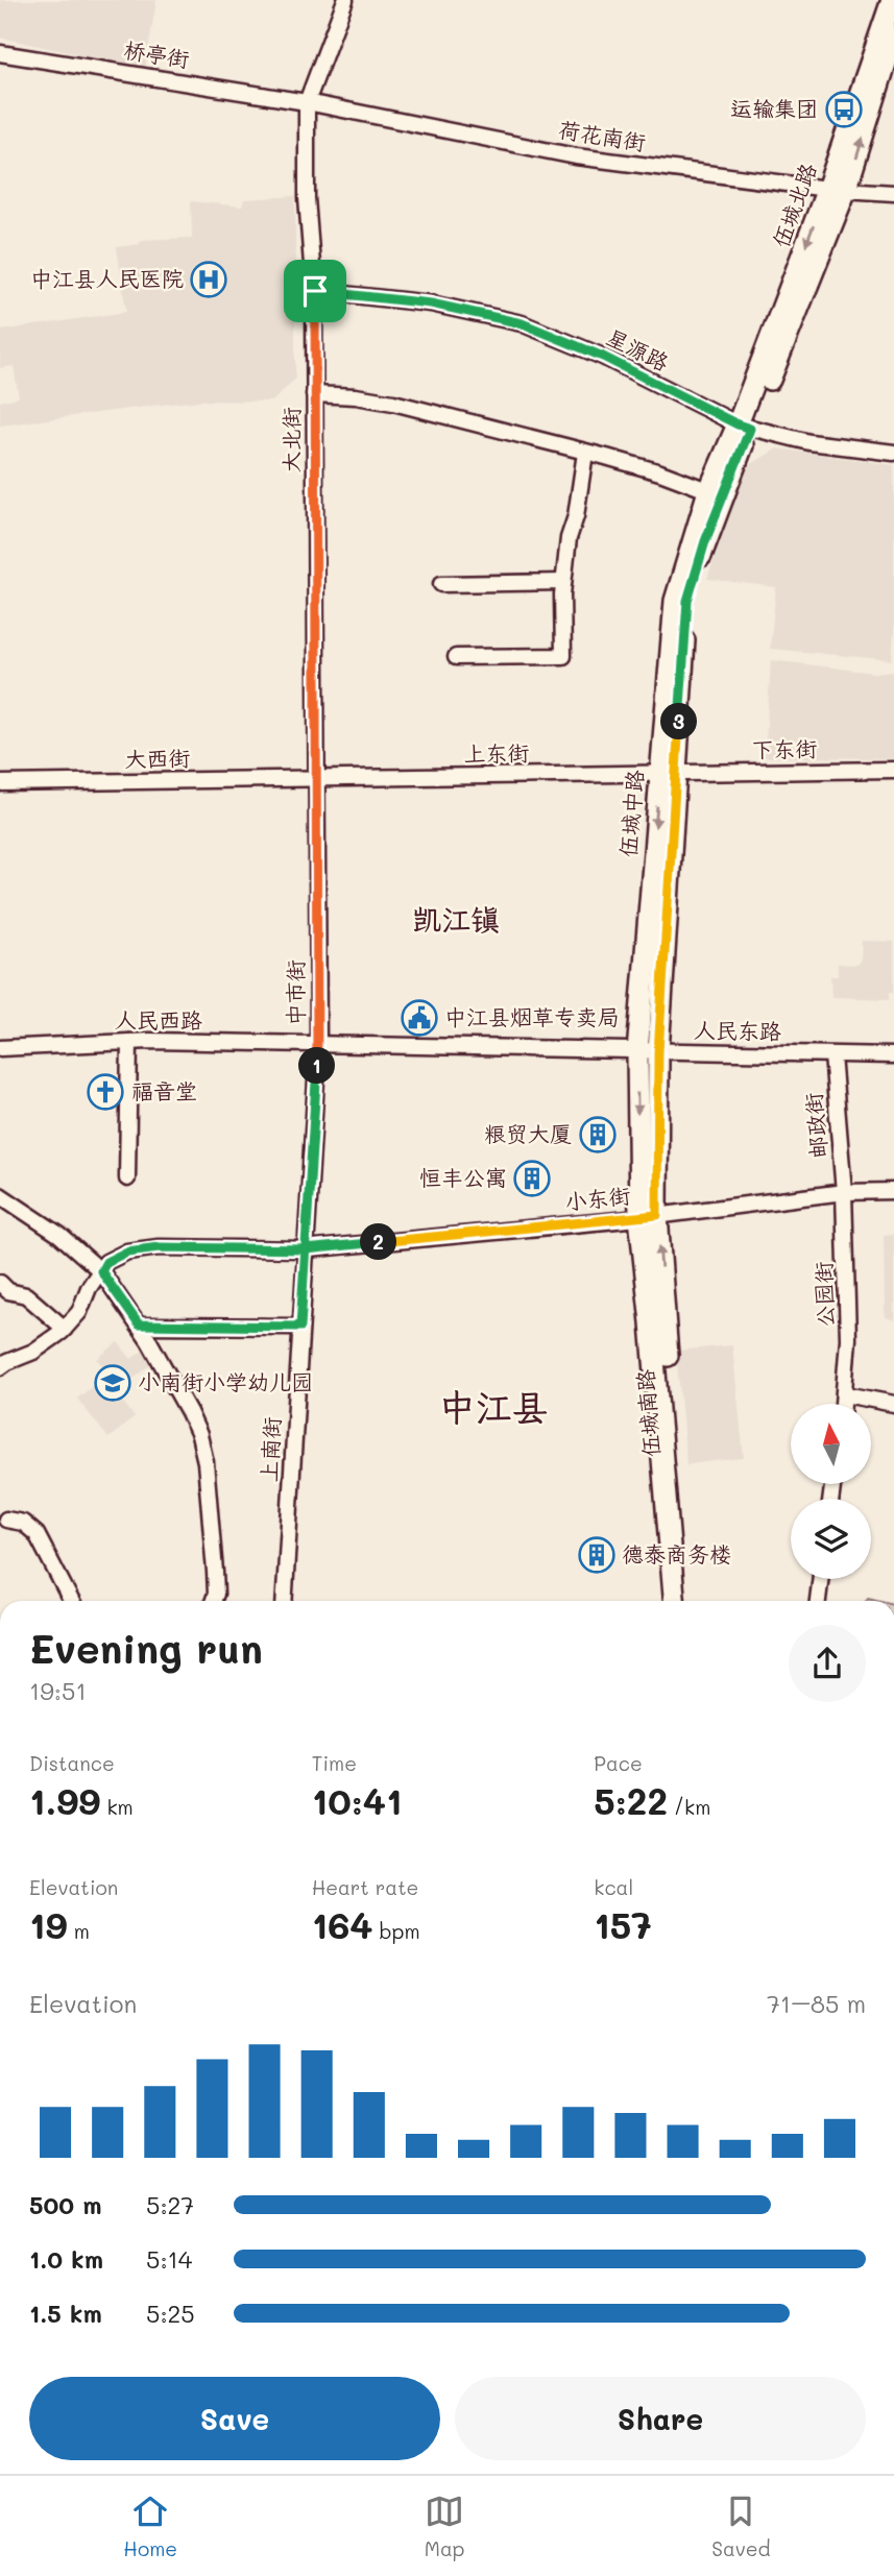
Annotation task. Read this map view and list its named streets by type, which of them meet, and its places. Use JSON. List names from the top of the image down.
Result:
{
  "streets": {
    "main road": ["伍城北路", "伍城中路", "伍城南路"],
    "street": [
      "桥亭街",
      "荷花南街",
      "星源路",
      "大北街",
      "下东街",
      "上东街",
      "大西街",
      "中市街",
      "人民西路",
      "人民东路",
      "邮政街",
      "小东街",
      "公园街",
      "上南街"
    ]
  },
  "crossings": [
    ["桥亭街", "荷花南街"],
    ["桥亭街", "大北街"],
    ["荷花南街", "伍城北路"],
    ["荷花南街", "大北街"],
    ["伍城北路", "星源路"],
    ["伍城北路", "伍城中路"],
    ["星源路", "大北街"],
    ["星源路", "伍城中路"],
    ["大北街", "上东街"],
    ["大北街", "大西街"],
    ["大北街", "中市街"],
    ["下东街", "上东街"],
    ["下东街", "伍城中路"],
    ["上东街", "大西街"],
    ["上东街", "伍城中路"],
    ["上东街", "中市街"],
    ["大西街", "中市街"],
    ["伍城中路", "人民东路"],
    ["伍城中路", "小东街"],
    ["伍城中路", "伍城南路"],
    ["中市街", "人民西路"],
    ["中市街", "人民东路"],
    ["中市街", "小东街"],
    ["中市街", "上南街"],
    ["人民西路", "人民东路"],
    ["人民东路", "邮政街"],
    ["邮政街", "小东街"],
    ["邮政街", "公园街"],
    ["小东街", "公园街"],
    ["小东街", "伍城南路"],
    ["小东街", "上南街"]
  ],
  "districts": ["凯江镇", "中江县"],
  "places": {
    "bus stop": ["运输集团"],
    "hospital": ["中江县人民医院"],
    "public building": ["中江县烟草专卖局"],
    "church": ["福音堂"],
    "building": ["粮贸大厦", "恒丰公寓", "德泰商务楼"],
    "school or university": ["小南街小学幼儿园"]
  },
  "north": "top",
  "page": {
    "pins": ["3", "1", "2"],
    "heading": ["Evening run", "19:51"],
    "stats": [
      ["Distance", "1.99 km"],
      ["Time", "10:41"],
      ["Pace", "5:22 /km"],
      ["Elevation", "19 m"],
      ["Heart rate", "164 bpm"],
      ["kcal", "157"]
    ],
    "chart": ["Elevation", "71–85 m"],
    "list": [
      {
        "name": "500 m",
        "note": "5:27"
      },
      {
        "name": "1.0 km",
        "note": "5:14"
      },
      {
        "name": "1.5 km",
        "note": "5:25"
      }
    ],
    "buttons": ["Save", "Share"],
    "tabs": ["Home", "Map", "Saved"]
  }
}
